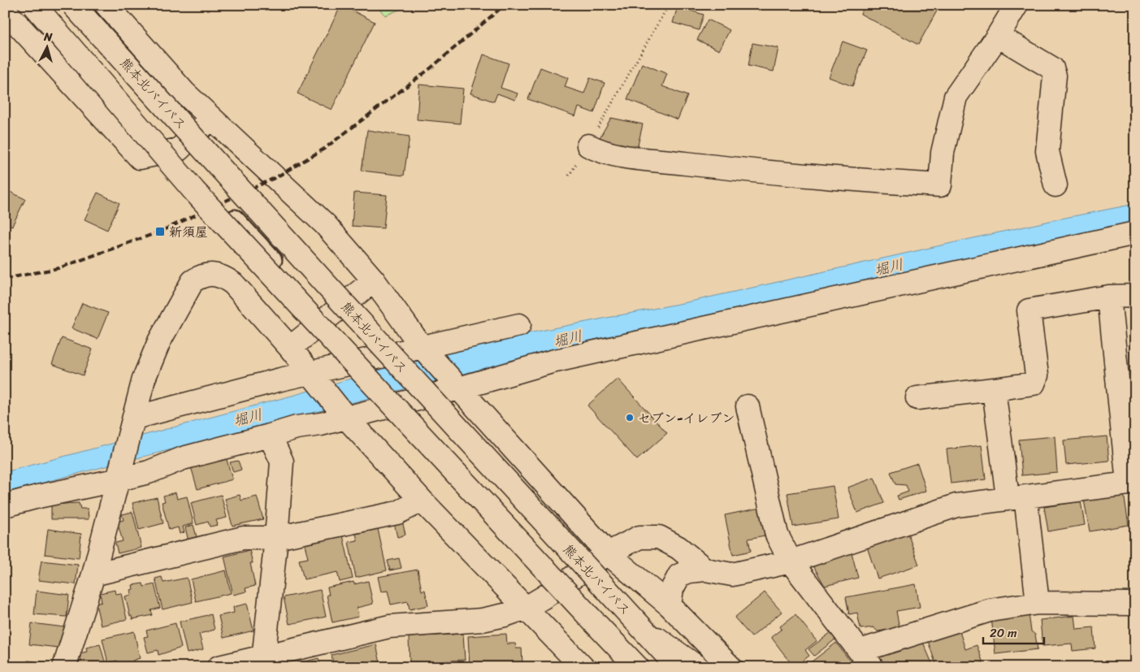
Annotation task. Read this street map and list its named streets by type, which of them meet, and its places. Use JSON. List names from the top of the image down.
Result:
{
  "streets": {
    "main road": ["熊本北バイパス"]
  },
  "water": ["堀川"],
  "places": {
    "transit": ["新須屋"],
    "other": ["セブン-イレブン"]
  },
  "scale_bar": "20 m",
  "north": "top"
}
